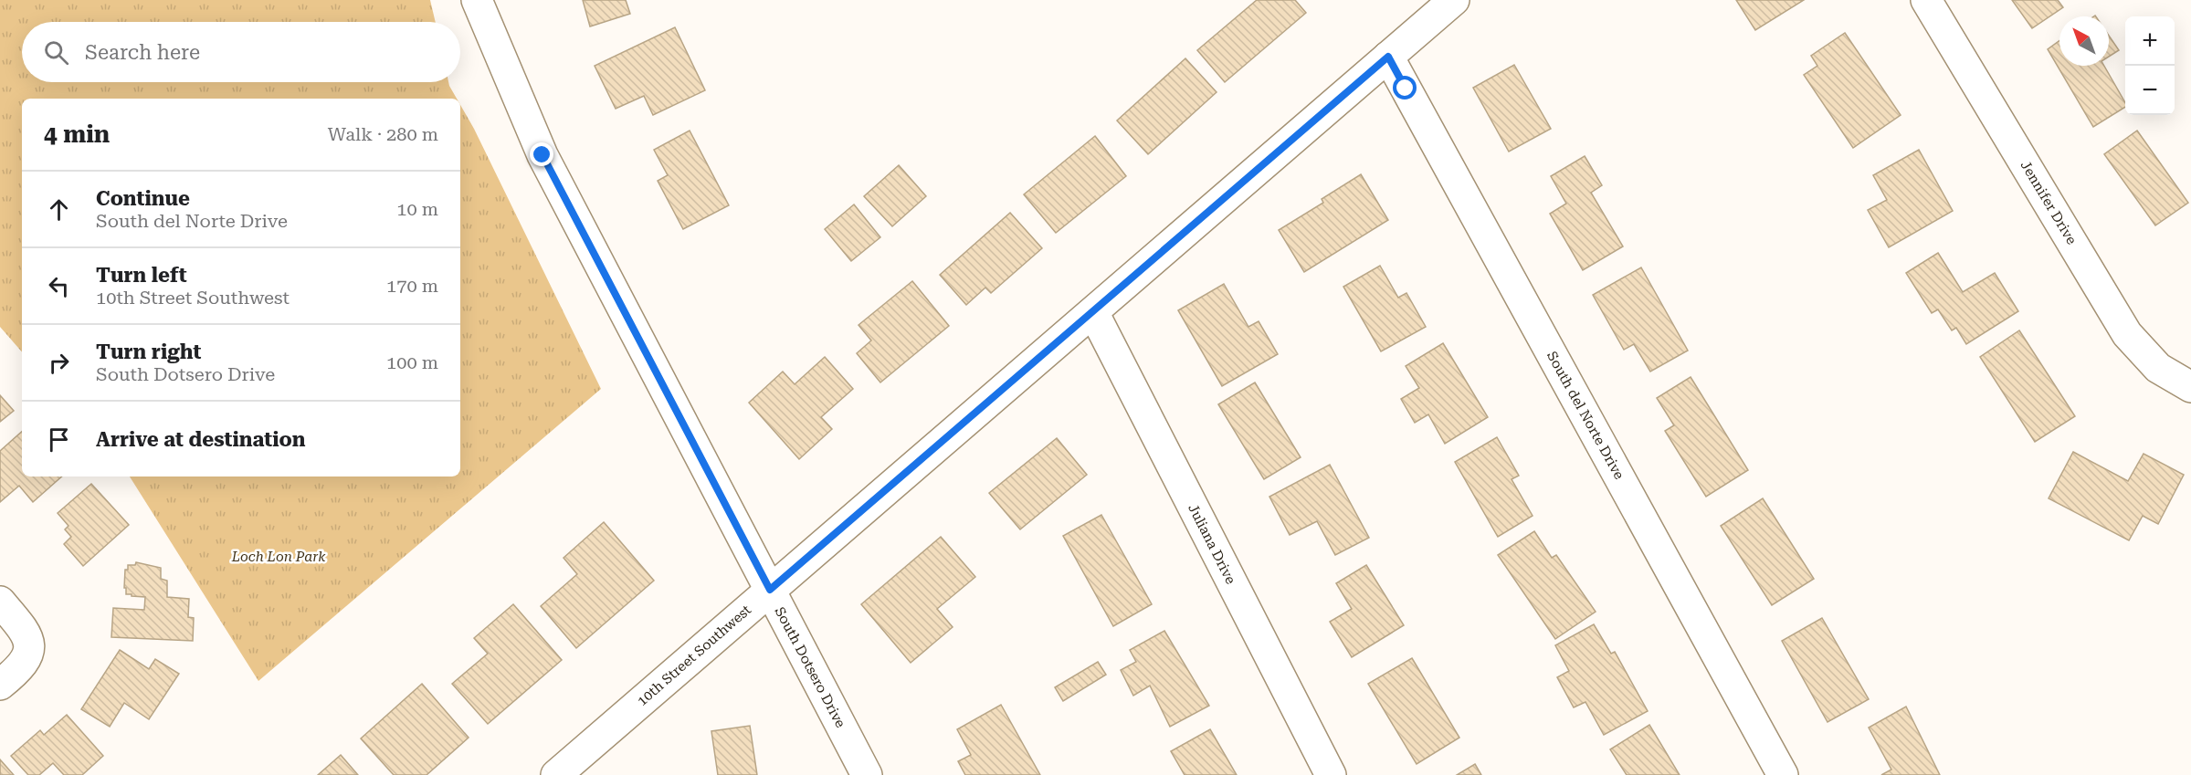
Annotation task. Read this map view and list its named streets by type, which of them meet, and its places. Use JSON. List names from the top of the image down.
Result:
{
  "streets": {
    "street": [
      "Jennifer Drive",
      "South del Norte Drive",
      "Juliana Drive",
      "10th Street Southwest",
      "South Dotsero Drive"
    ]
  },
  "crossings": [
    ["South del Norte Drive", "10th Street Southwest"],
    ["Juliana Drive", "10th Street Southwest"],
    ["10th Street Southwest", "South Dotsero Drive"]
  ],
  "parks": ["Loch Lon Park"],
  "north": "top left",
  "page": {
    "map_buttons": ["+", "−"],
    "search": "Search here",
    "heading": ["4 min", "Walk · 280 m"],
    "list": [
      ["Continue", "South del Norte Drive", "10 m"],
      ["Turn left", "10th Street Southwest", "170 m"],
      ["Turn right", "South Dotsero Drive", "100 m"],
      "Arrive at destination"
    ]
  }
}
